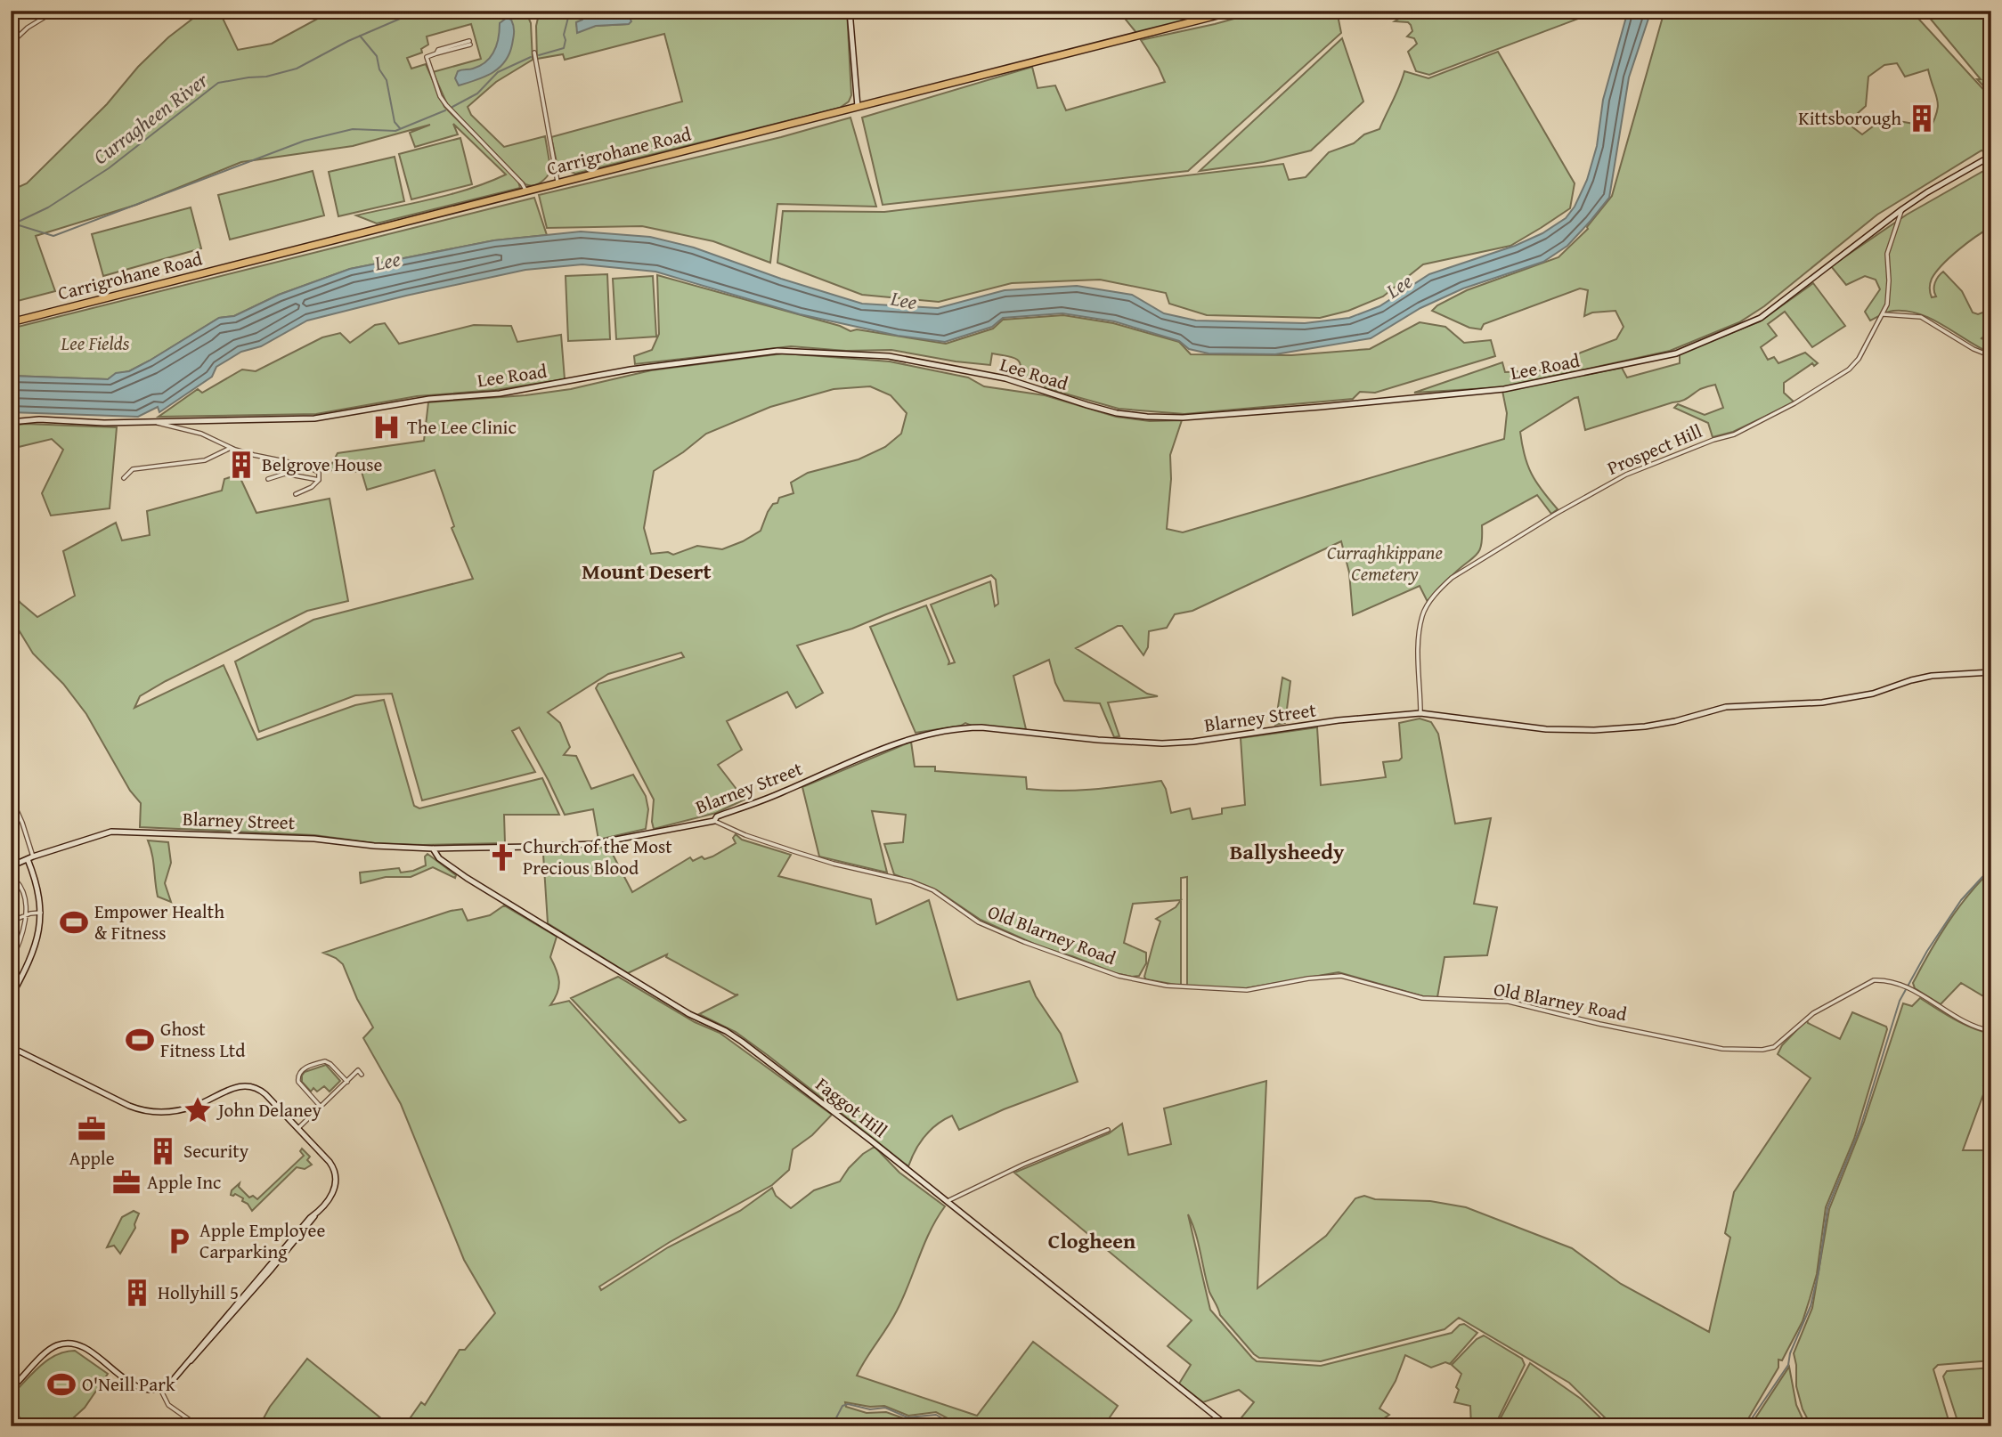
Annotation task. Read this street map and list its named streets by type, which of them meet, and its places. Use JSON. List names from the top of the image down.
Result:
{
  "streets": {
    "highway": ["Carrigrohane Road"],
    "street": [
      "Lee Road",
      "Prospect Hill",
      "Blarney Street",
      "Old Blarney Road",
      "Faggot Hill"
    ]
  },
  "crossings": [
    ["Lee Road", "Prospect Hill"],
    ["Prospect Hill", "Blarney Street"],
    ["Blarney Street", "Old Blarney Road"],
    ["Blarney Street", "Faggot Hill"]
  ],
  "districts": ["Mount Desert", "Ballysheedy", "Clogheen"],
  "water": ["Curragheen River", "Lee"],
  "parks": ["Lee Fields", "Curraghkippane Cemetery"],
  "places": {
    "building": [
      "Kittsborough",
      "Belgrove House",
      "Security",
      "Hollyhill 5"
    ],
    "hospital": ["The Lee Clinic"],
    "church": ["Church of the Most Precious Blood"],
    "sports": ["Empower Health & Fitness", "Ghost Fitness Ltd", "O'Neill Park"],
    "place": ["John Delaney"],
    "office": ["Apple", "Apple Inc"],
    "parking": ["Apple Employee Carparking"]
  }
}
